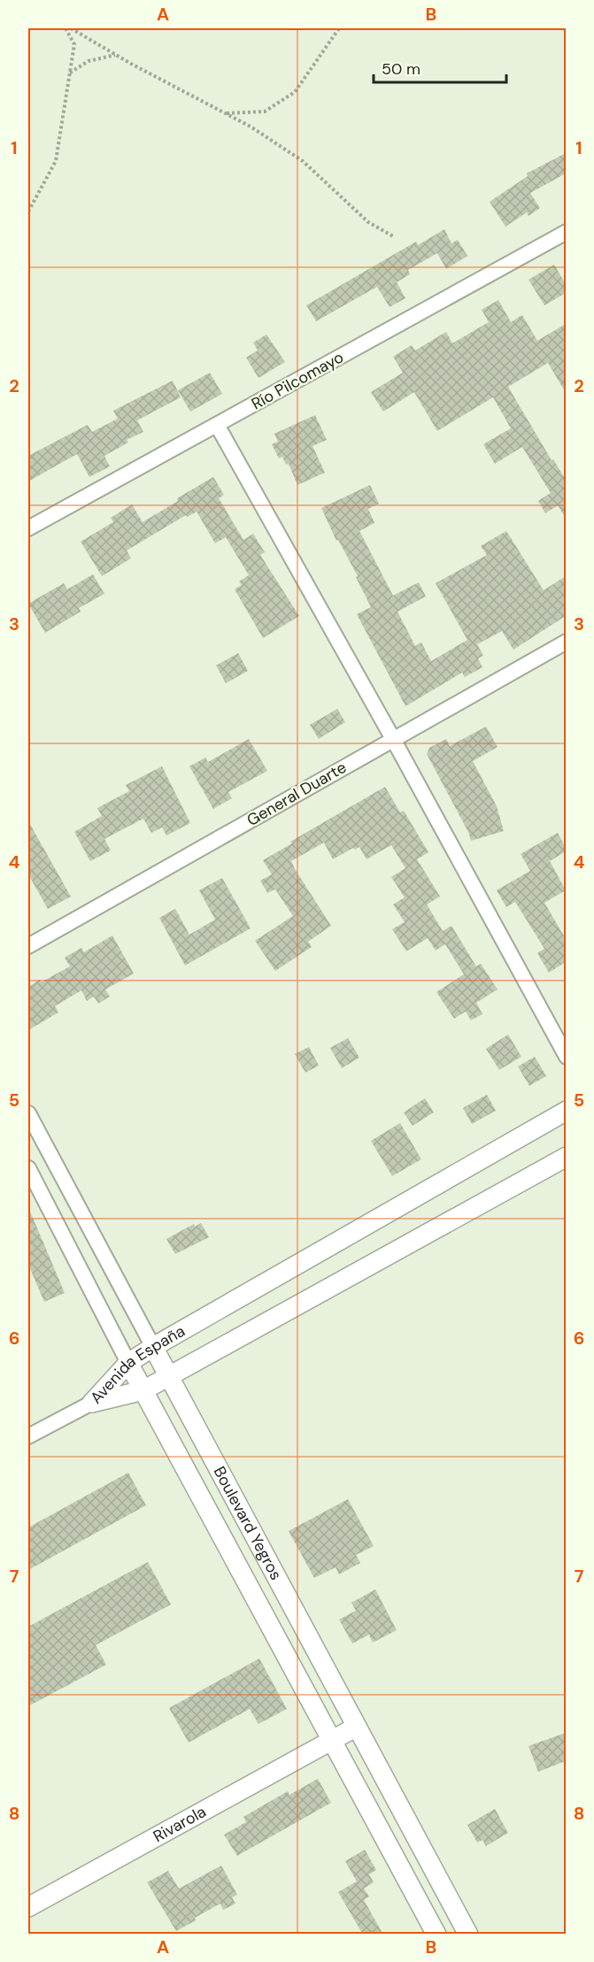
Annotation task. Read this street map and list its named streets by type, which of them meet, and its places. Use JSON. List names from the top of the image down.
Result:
{
  "streets": {
    "street": [
      "Río Pilcomayo",
      "General Duarte",
      "Avenida España",
      "Boulevard Yegros",
      "Rivarola"
    ]
  },
  "crossings": [
    ["Avenida España", "Boulevard Yegros"],
    ["Boulevard Yegros", "Rivarola"]
  ],
  "scale_bar": "50 m",
  "grid": {
    "columns": ["A", "B"],
    "rows": [
      "1",
      "2",
      "3",
      "4",
      "5",
      "6",
      "7",
      "8"
    ]
  }
}
